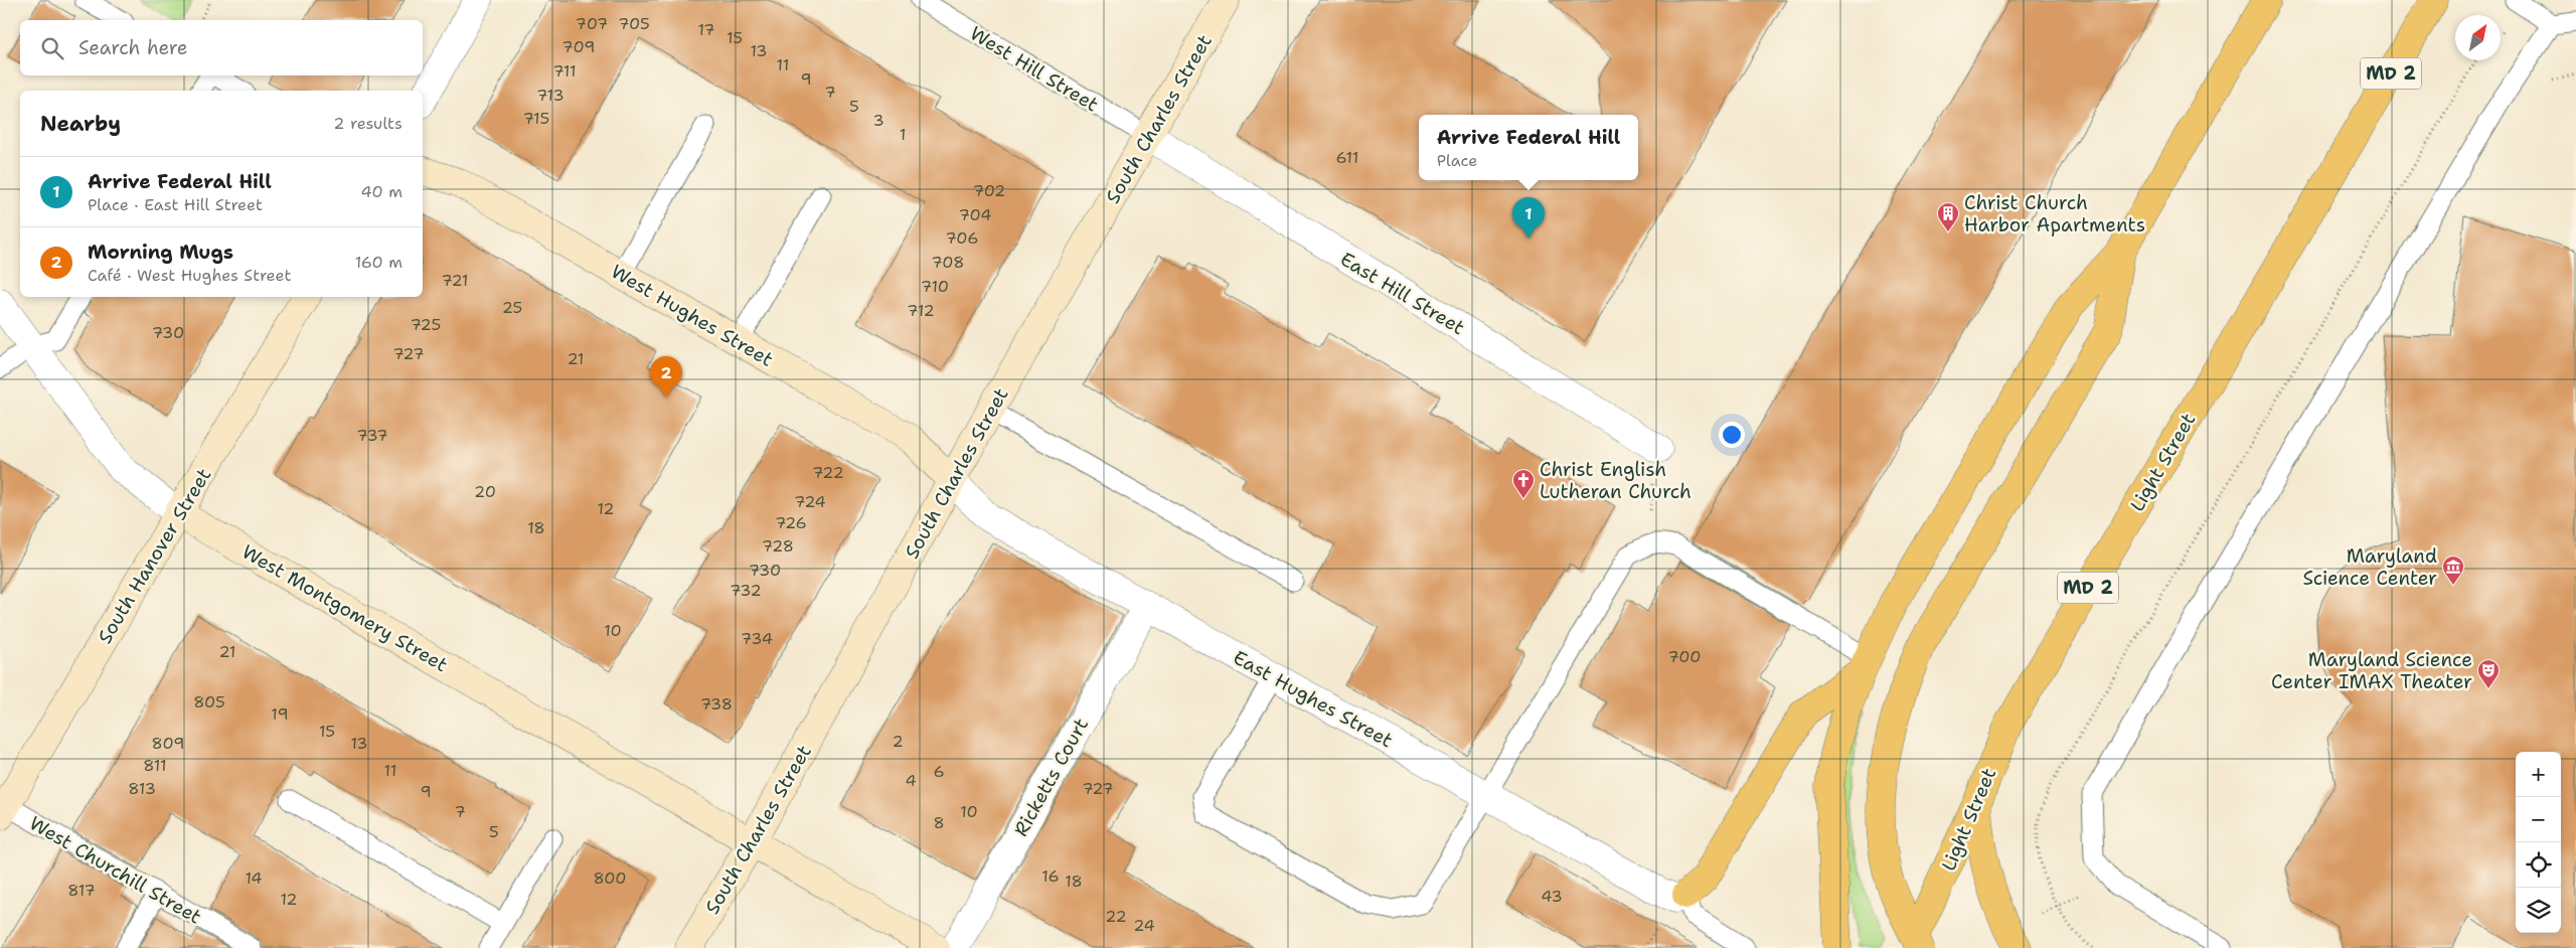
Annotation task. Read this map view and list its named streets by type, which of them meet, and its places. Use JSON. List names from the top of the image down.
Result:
{
  "streets": {
    "main road": [
      "MD 2",
      "South Charles Street",
      "West Hughes Street",
      "Light Street",
      "South Hanover Street",
      "West Montgomery Street"
    ],
    "street": ["East Hill Street", "East Hughes Street", "Ricketts Court"],
    "lane": ["West Hill Street", "West Churchill Street"]
  },
  "crossings": [
    ["West Hill Street", "South Charles Street"],
    ["West Hill Street", "East Hill Street"],
    ["South Charles Street", "East Hill Street"],
    ["South Charles Street", "West Hughes Street"],
    ["South Charles Street", "West Montgomery Street"],
    ["South Charles Street", "East Hughes Street"],
    ["West Hughes Street", "East Hughes Street"],
    ["South Hanover Street", "West Montgomery Street"],
    ["South Hanover Street", "West Churchill Street"],
    ["East Hughes Street", "Ricketts Court"]
  ],
  "places": {
    "building": ["Christ Church Harbor Apartments"],
    "church": ["Christ English Lutheran Church"],
    "museum": ["Maryland Science Center"],
    "theatre": ["Maryland Science Center IMAX Theater"]
  },
  "house_numbers": [
    "707",
    "705",
    "17",
    "15",
    "709",
    "13",
    "11",
    "711",
    "9",
    "7",
    "713",
    "5",
    "715",
    "3",
    "1",
    "611",
    "702",
    "704",
    "706",
    "708",
    "721",
    "710",
    "25",
    "712",
    "725",
    "730",
    "727",
    "21",
    "737",
    "722",
    "20",
    "724",
    "12",
    "726",
    "18",
    "728",
    "730",
    "732",
    "10",
    "734",
    "21",
    "700",
    "805",
    "738",
    "19",
    "15",
    "2",
    "809",
    "13",
    "811",
    "11",
    "6",
    "4",
    "813",
    "727",
    "9",
    "7",
    "10",
    "8",
    "5",
    "16",
    "14",
    "800",
    "18",
    "817",
    "43",
    "12",
    "22",
    "24"
  ],
  "north": "top right",
  "page": {
    "search": "Search here",
    "heading": ["Nearby", "2 results"],
    "popup": ["Arrive Federal Hill", "Place"],
    "list": [
      {
        "mark": "1",
        "name": "Arrive Federal Hill",
        "note": "Place · East Hill Street",
        "value": "40 m"
      },
      {
        "mark": "2",
        "name": "Morning Mugs",
        "note": "Café · West Hughes Street",
        "value": "160 m"
      }
    ],
    "pins": ["1", "2"],
    "map_buttons": ["+", "−"]
  }
}
